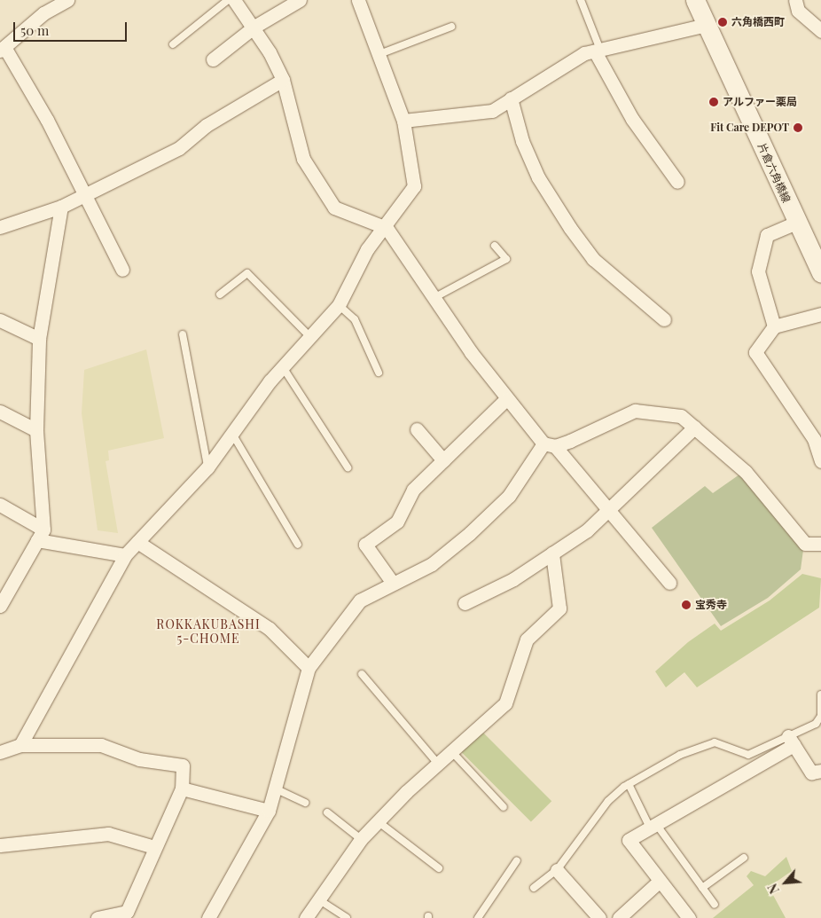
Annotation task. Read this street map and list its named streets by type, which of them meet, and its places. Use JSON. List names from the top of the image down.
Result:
{
  "streets": {
    "street": ["片倉六角橋線"]
  },
  "districts": ["ROKKAKUBASHI 5-CHOME"],
  "places": [
    "六角橋西町",
    "アルファー薬局",
    "Fit Care DEPOT",
    "宝秀寺"
  ],
  "scale_bar": "50 m",
  "north": "bottom left"
}
